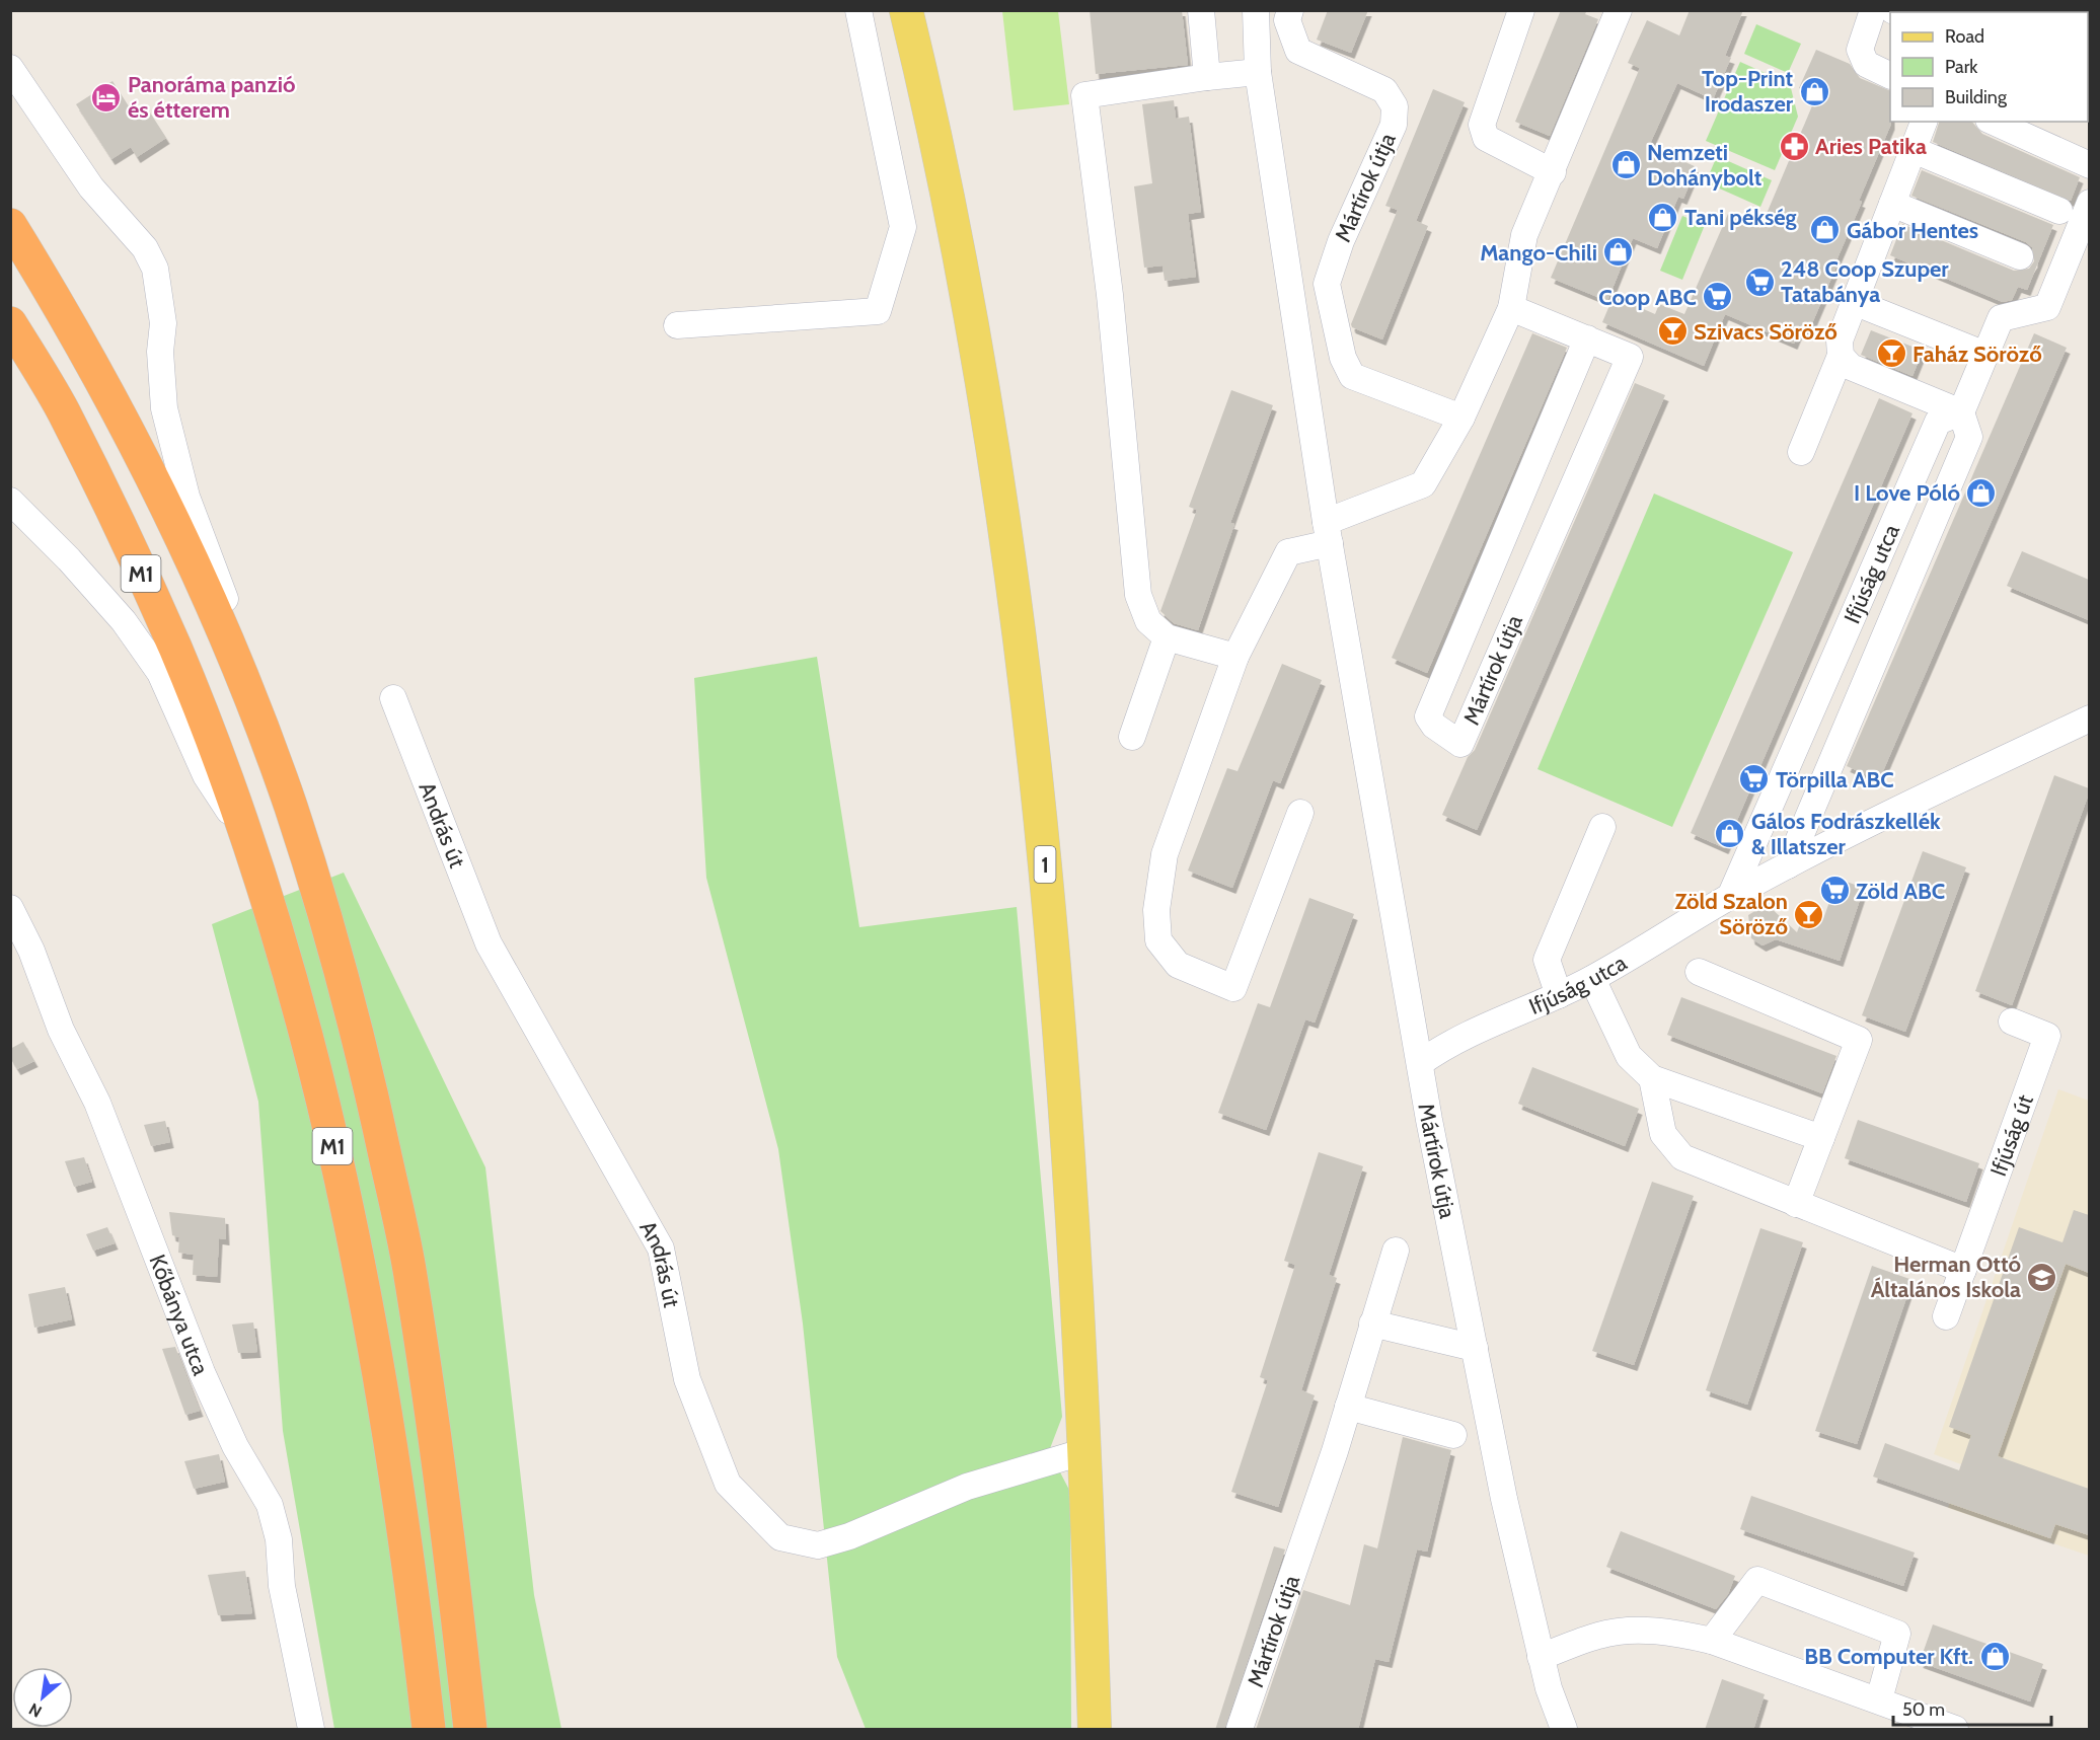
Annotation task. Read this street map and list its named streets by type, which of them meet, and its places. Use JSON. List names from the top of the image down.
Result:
{
  "streets": {
    "highway": ["M1"],
    "main road": ["1"],
    "street": [
      "Mártírok útja",
      "Ifjúság utca",
      "András út",
      "Ifjúság út",
      "Kőbánya utca"
    ]
  },
  "crossings": [
    ["Mártírok útja", "Ifjúság utca"],
    ["András út", "1"]
  ],
  "places": {
    "shop": [
      "Top-Print Irodaszer",
      "Nemzeti Dohánybolt",
      "Tani pékség",
      "Gábor Hentes",
      "Mango-Chili",
      "I Love Póló",
      "Gálos Fodrászkellék & Illatszer",
      "BB Computer Kft."
    ],
    "hotel": ["Panoráma panzió és étterem"],
    "pharmacy": ["Aries Patika"],
    "supermarket": [
      "248 Coop Szuper Tatabánya",
      "Coop ABC",
      "Törpilla ABC",
      "Zöld ABC"
    ],
    "bar": ["Szivacs Söröző", "Faház Söröző", "Zöld Szalon Söröző"],
    "school or university": ["Herman Ottó Általános Iskola"]
  },
  "legend": ["Road", "Park", "Building"],
  "scale_bar": "50 m",
  "north": "bottom left"
}
